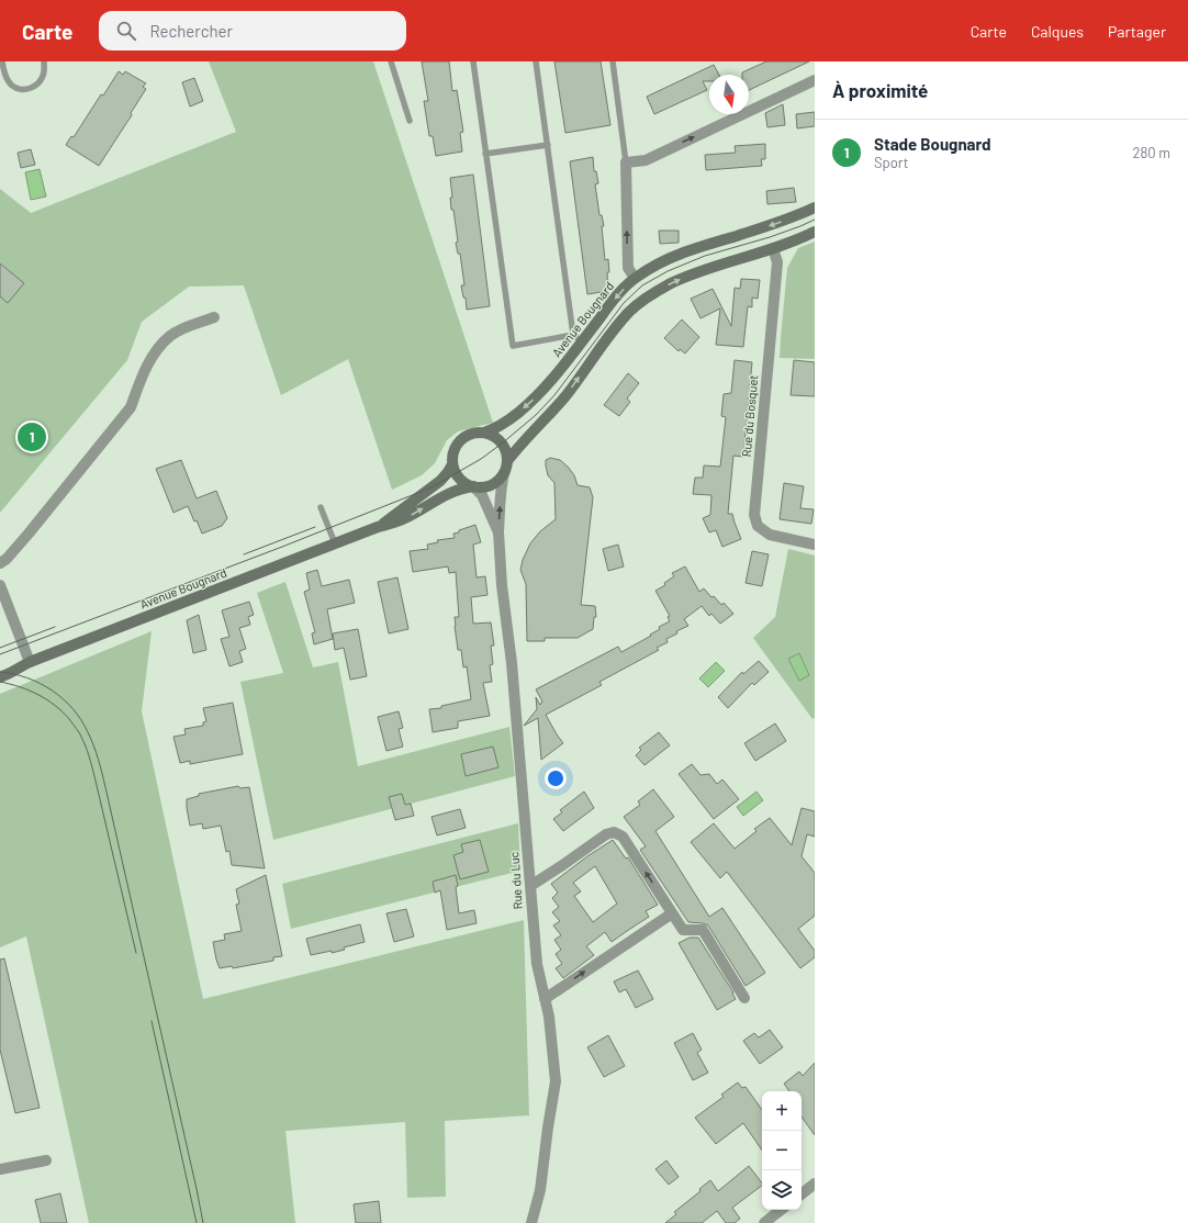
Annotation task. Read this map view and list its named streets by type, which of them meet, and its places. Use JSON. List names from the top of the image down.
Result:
{
  "streets": {
    "main road": ["Avenue Bougnard"],
    "street": ["Rue du Bosquet", "Rue du Luc"]
  },
  "crossings": [
    ["Avenue Bougnard", "Rue du Luc"]
  ],
  "north": "bottom",
  "page": {
    "header": "Carte",
    "search": "Rechercher",
    "nav": ["Carte", "Calques", "Partager"],
    "heading": "À proximité",
    "list": [
      {
        "mark": "1",
        "name": "Stade Bougnard",
        "note": "Sport",
        "value": "280 m"
      }
    ],
    "pins": "1",
    "map_buttons": ["+", "−"]
  }
}
